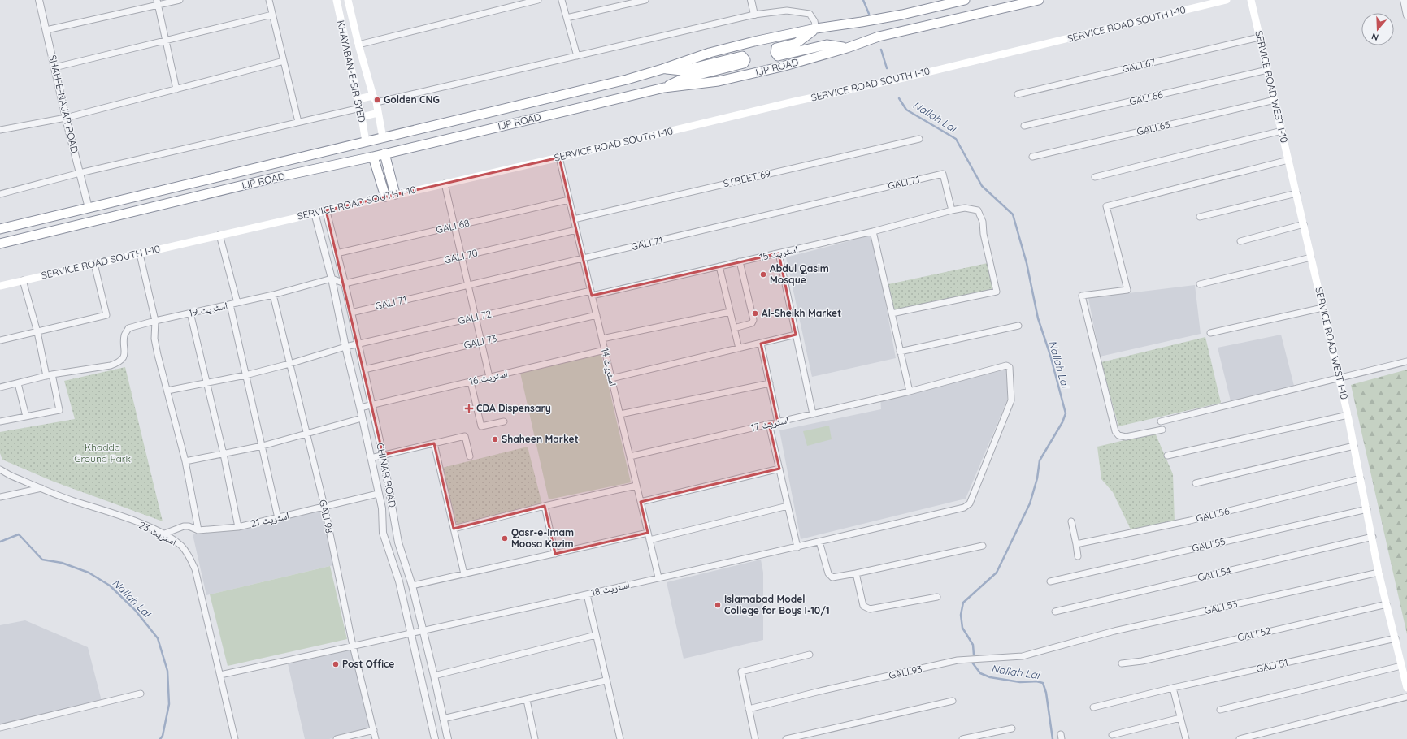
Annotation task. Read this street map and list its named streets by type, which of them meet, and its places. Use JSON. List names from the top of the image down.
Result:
{
  "streets": {
    "highway": ["IJP ROAD"],
    "main road": ["SERVICE ROAD SOUTH I-10", "KHAYABAN-E-SIR SYED", "SERVICE ROAD WEST I-10"],
    "street": [
      "GALI 67",
      "GALI 66",
      "SHAH-E-NAJAR ROAD",
      "GALI 65",
      "STREET 69",
      "GALI 71",
      "GALI 68",
      "اسٹریٹ 15",
      "GALI 70",
      "اسٹریٹ 19",
      "GALI 72",
      "GALI 73",
      "اسٹریٹ 14",
      "اسٹریٹ 16",
      "اسٹریٹ 17",
      "CHINAR ROAD",
      "GALI 56",
      "GALI 98",
      "اسٹریٹ 21",
      "اسٹریٹ 23",
      "GALI 55",
      "GALI 54",
      "اسٹریٹ 18",
      "GALI 53",
      "GALI 52",
      "GALI 51",
      "GALI 93"
    ]
  },
  "crossings": [
    ["SERVICE ROAD SOUTH I-10", "اسٹریٹ 14"],
    ["SERVICE ROAD SOUTH I-10", "CHINAR ROAD"],
    ["GALI 67", "SERVICE ROAD WEST I-10"],
    ["IJP ROAD", "KHAYABAN-E-SIR SYED"],
    ["IJP ROAD", "SHAH-E-NAJAR ROAD"],
    ["SERVICE ROAD WEST I-10", "GALI 66"],
    ["SERVICE ROAD WEST I-10", "GALI 65"],
    ["SERVICE ROAD WEST I-10", "GALI 56"],
    ["SERVICE ROAD WEST I-10", "GALI 55"],
    ["SERVICE ROAD WEST I-10", "GALI 54"],
    ["SERVICE ROAD WEST I-10", "GALI 53"],
    ["SERVICE ROAD WEST I-10", "GALI 52"],
    ["SERVICE ROAD WEST I-10", "GALI 51"],
    ["STREET 69", "اسٹریٹ 14"],
    ["GALI 71", "اسٹریٹ 15"],
    ["GALI 71", "اسٹریٹ 14"],
    ["GALI 71", "CHINAR ROAD"],
    ["GALI 68", "اسٹریٹ 14"],
    ["GALI 68", "CHINAR ROAD"],
    ["اسٹریٹ 15", "GALI 72"],
    ["اسٹریٹ 15", "اسٹریٹ 14"],
    ["GALI 70", "اسٹریٹ 14"],
    ["GALI 70", "CHINAR ROAD"],
    ["اسٹریٹ 19", "CHINAR ROAD"],
    ["اسٹریٹ 19", "GALI 98"],
    ["GALI 72", "اسٹریٹ 14"],
    ["GALI 72", "CHINAR ROAD"],
    ["GALI 72", "GALI 98"],
    ["GALI 73", "اسٹریٹ 14"],
    ["GALI 73", "CHINAR ROAD"],
    ["اسٹریٹ 14", "اسٹریٹ 16"],
    ["اسٹریٹ 14", "اسٹریٹ 17"],
    ["اسٹریٹ 14", "اسٹریٹ 18"],
    ["اسٹریٹ 16", "CHINAR ROAD"],
    ["اسٹریٹ 17", "اسٹریٹ 18"],
    ["CHINAR ROAD", "اسٹریٹ 21"],
    ["CHINAR ROAD", "اسٹریٹ 18"],
    ["GALI 98", "اسٹریٹ 21"],
    ["GALI 98", "اسٹریٹ 18"],
    ["اسٹریٹ 21", "اسٹریٹ 23"],
    ["اسٹریٹ 23", "اسٹریٹ 18"],
    ["GALI 53", "GALI 93"]
  ],
  "water": ["Nallah Lai"],
  "parks": ["Khadda Ground Park"],
  "places": {
    "other": [
      "Golden CNG",
      "Abdul Qasim Mosque",
      "Al-Sheikh Market",
      "Shaheen Market",
      "Qasr-e-Imam Moosa Kazim",
      "Islamabad Model College for Boys I-10/1",
      "Post Office"
    ],
    "health": ["CDA Dispensary"]
  },
  "north": "bottom"
}
